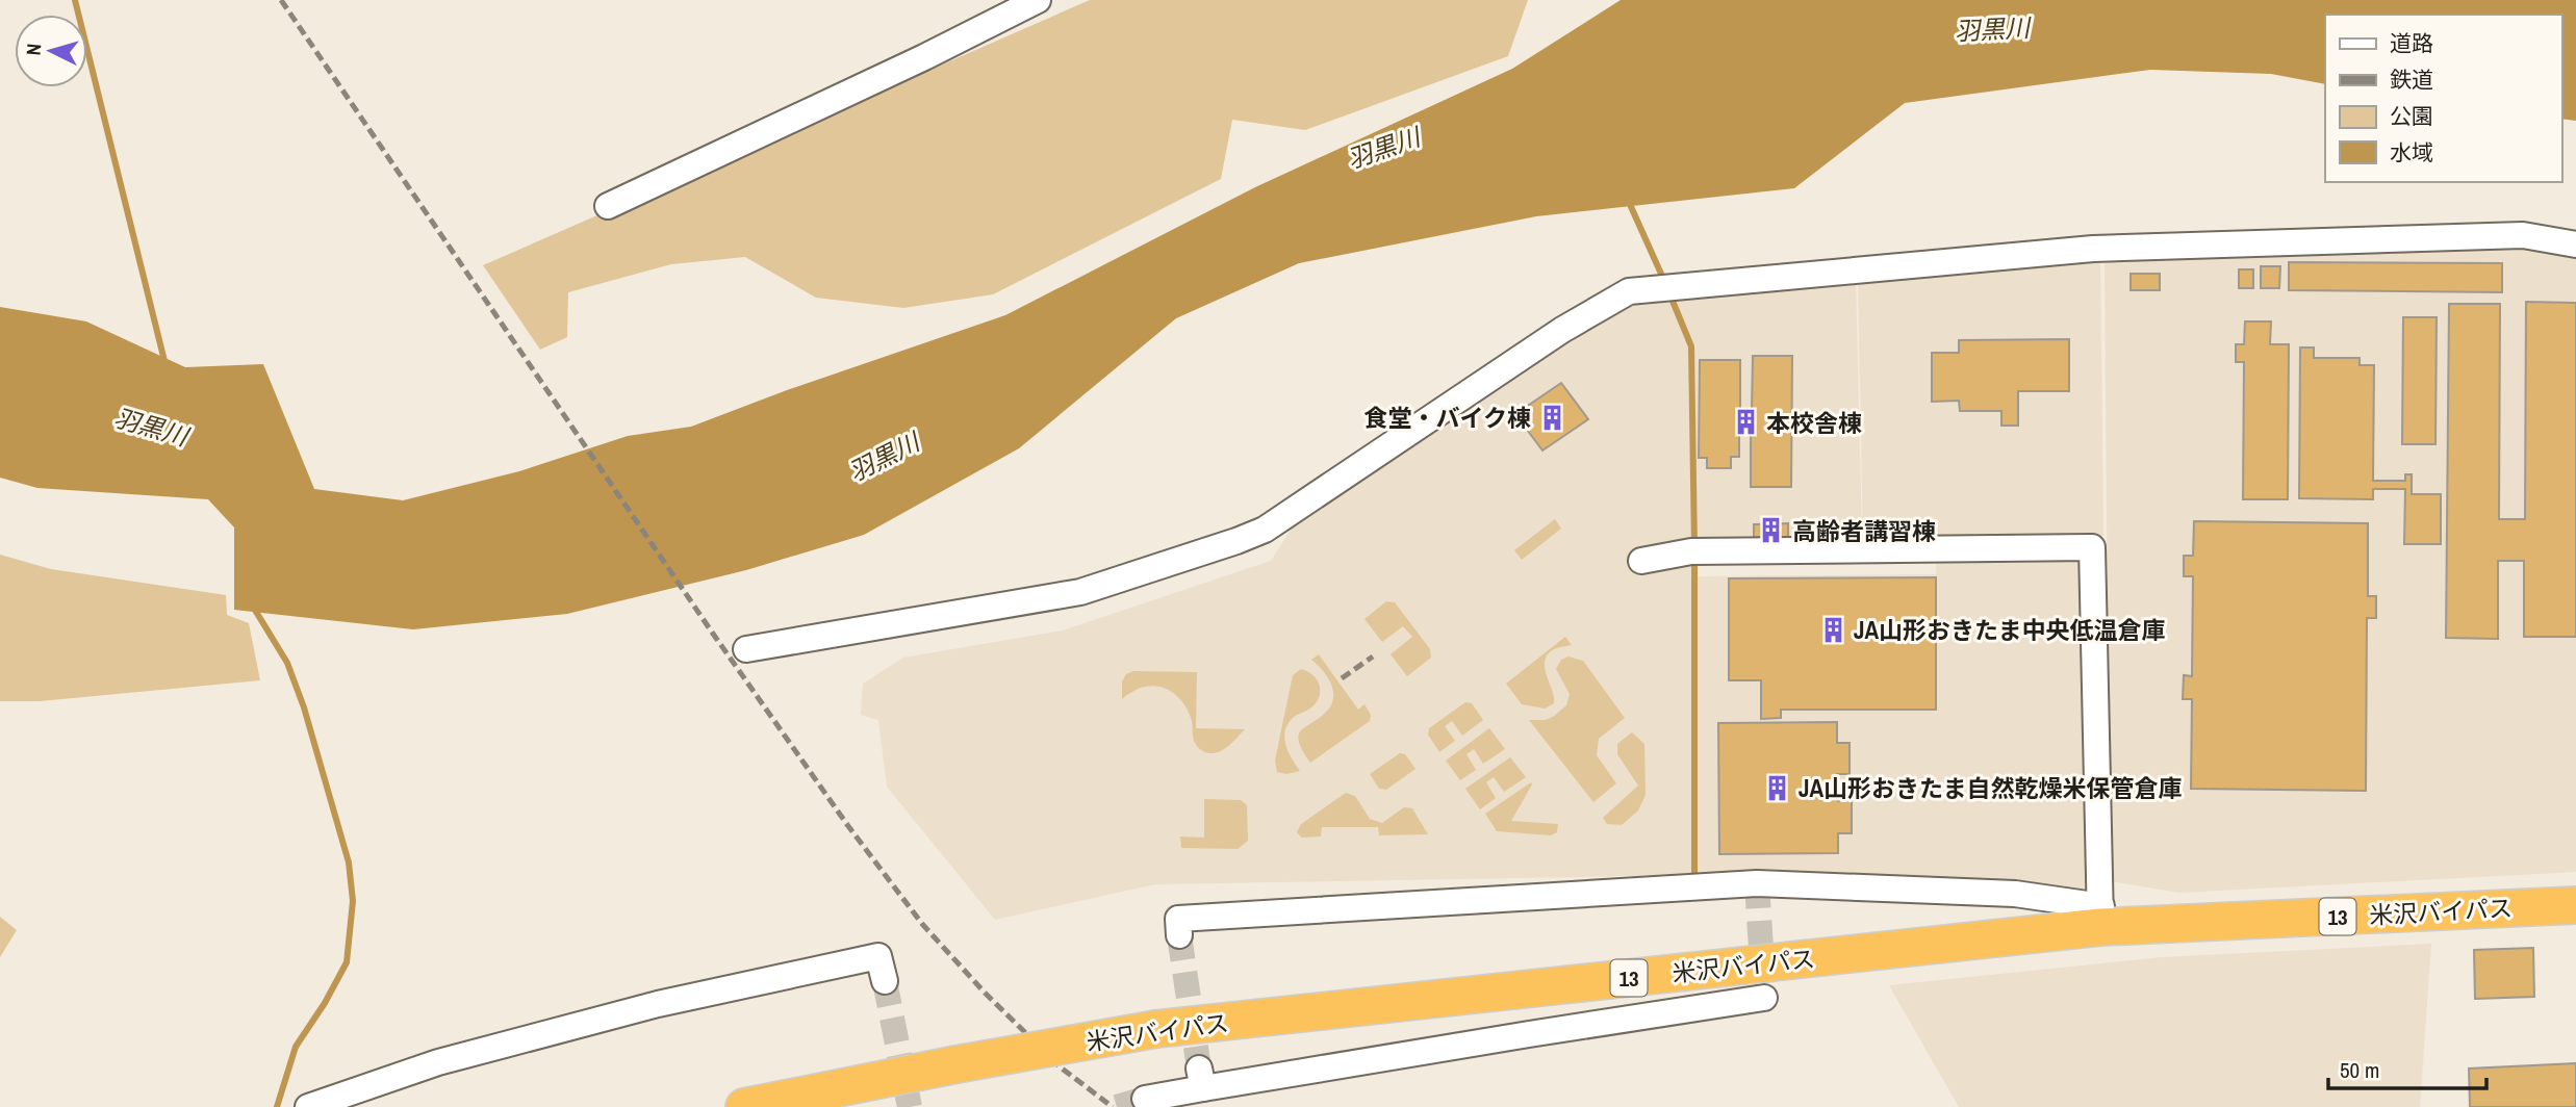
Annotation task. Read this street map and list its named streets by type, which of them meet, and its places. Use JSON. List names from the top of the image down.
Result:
{
  "streets": {
    "highway": ["米沢バイパス", "13"]
  },
  "water": ["羽黒川"],
  "places": {
    "building": [
      "食堂・バイク棟",
      "本校舎棟",
      "高齢者講習棟",
      "JA山形おきたま中央低温倉庫",
      "JA山形おきたま自然乾燥米保管倉庫"
    ]
  },
  "legend": [
    "道路",
    "鉄道",
    "公園",
    "水域"
  ],
  "scale_bar": "50 m",
  "north": "left"
}
